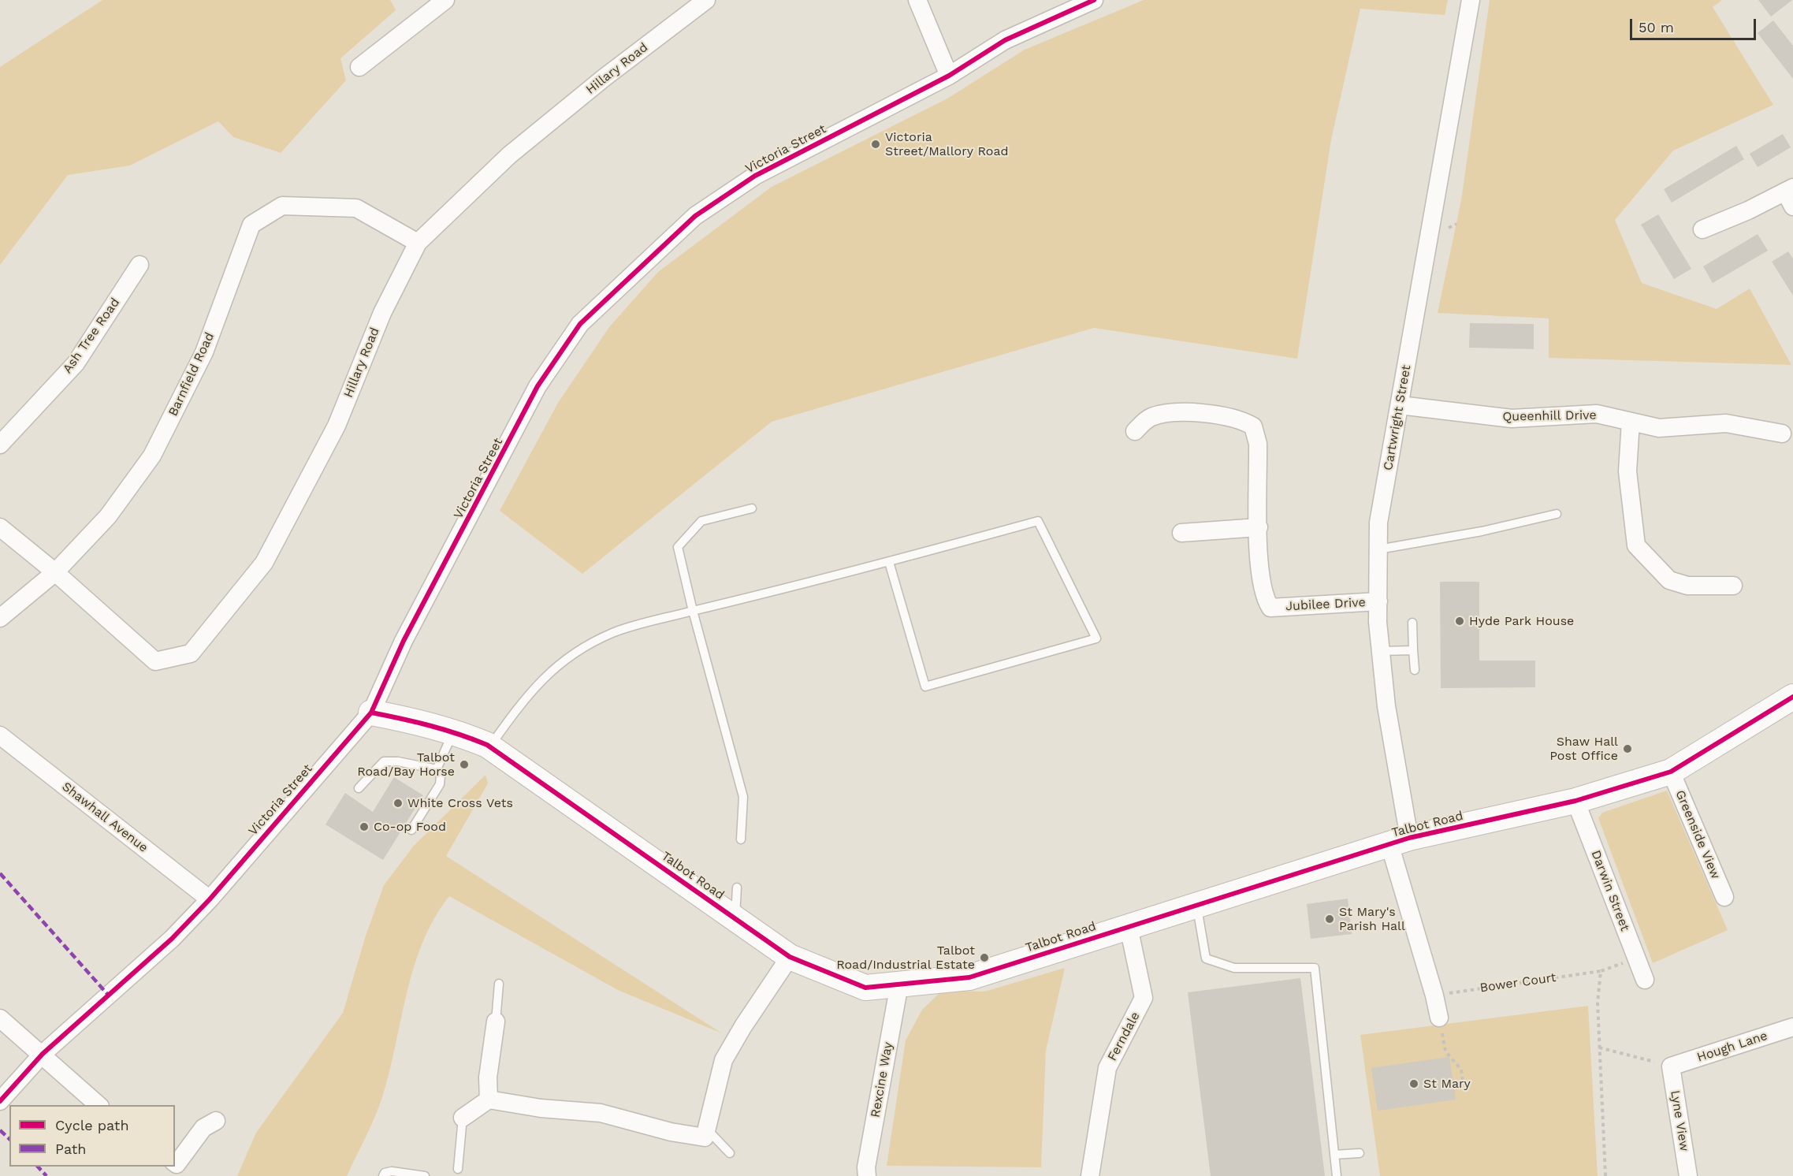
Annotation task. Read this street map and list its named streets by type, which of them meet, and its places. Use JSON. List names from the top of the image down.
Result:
{
  "streets": {
    "street": [
      "Hillary Road",
      "Victoria Street",
      "Ash Tree Road",
      "Barnfield Road",
      "Queenhill Drive",
      "Cartwright Street",
      "Jubilee Drive",
      "Shawhall Avenue",
      "Talbot Road",
      "Greenside View",
      "Darwin Street",
      "Ferndale",
      "Hough Lane",
      "Rexcine Way",
      "Lyne View"
    ],
    "path": ["Bower Court"]
  },
  "crossings": [
    ["Hillary Road", "Barnfield Road"],
    ["Victoria Street", "Shawhall Avenue"],
    ["Victoria Street", "Talbot Road"],
    ["Queenhill Drive", "Cartwright Street"],
    ["Cartwright Street", "Jubilee Drive"],
    ["Cartwright Street", "Talbot Road"],
    ["Cartwright Street", "Bower Court"],
    ["Talbot Road", "Greenside View"],
    ["Talbot Road", "Darwin Street"],
    ["Talbot Road", "Ferndale"],
    ["Talbot Road", "Rexcine Way"],
    ["Darwin Street", "Bower Court"],
    ["Hough Lane", "Lyne View"]
  ],
  "places": [
    "Victoria Street/Mallory Road",
    "Hyde Park House",
    "Shaw Hall Post Office",
    "Talbot Road/Bay Horse",
    "White Cross Vets",
    "Co-op Food",
    "St Mary's Parish Hall",
    "Talbot Road/Industrial Estate",
    "St Mary"
  ],
  "legend": ["Cycle path", "Path"],
  "scale_bar": "50 m"
}
